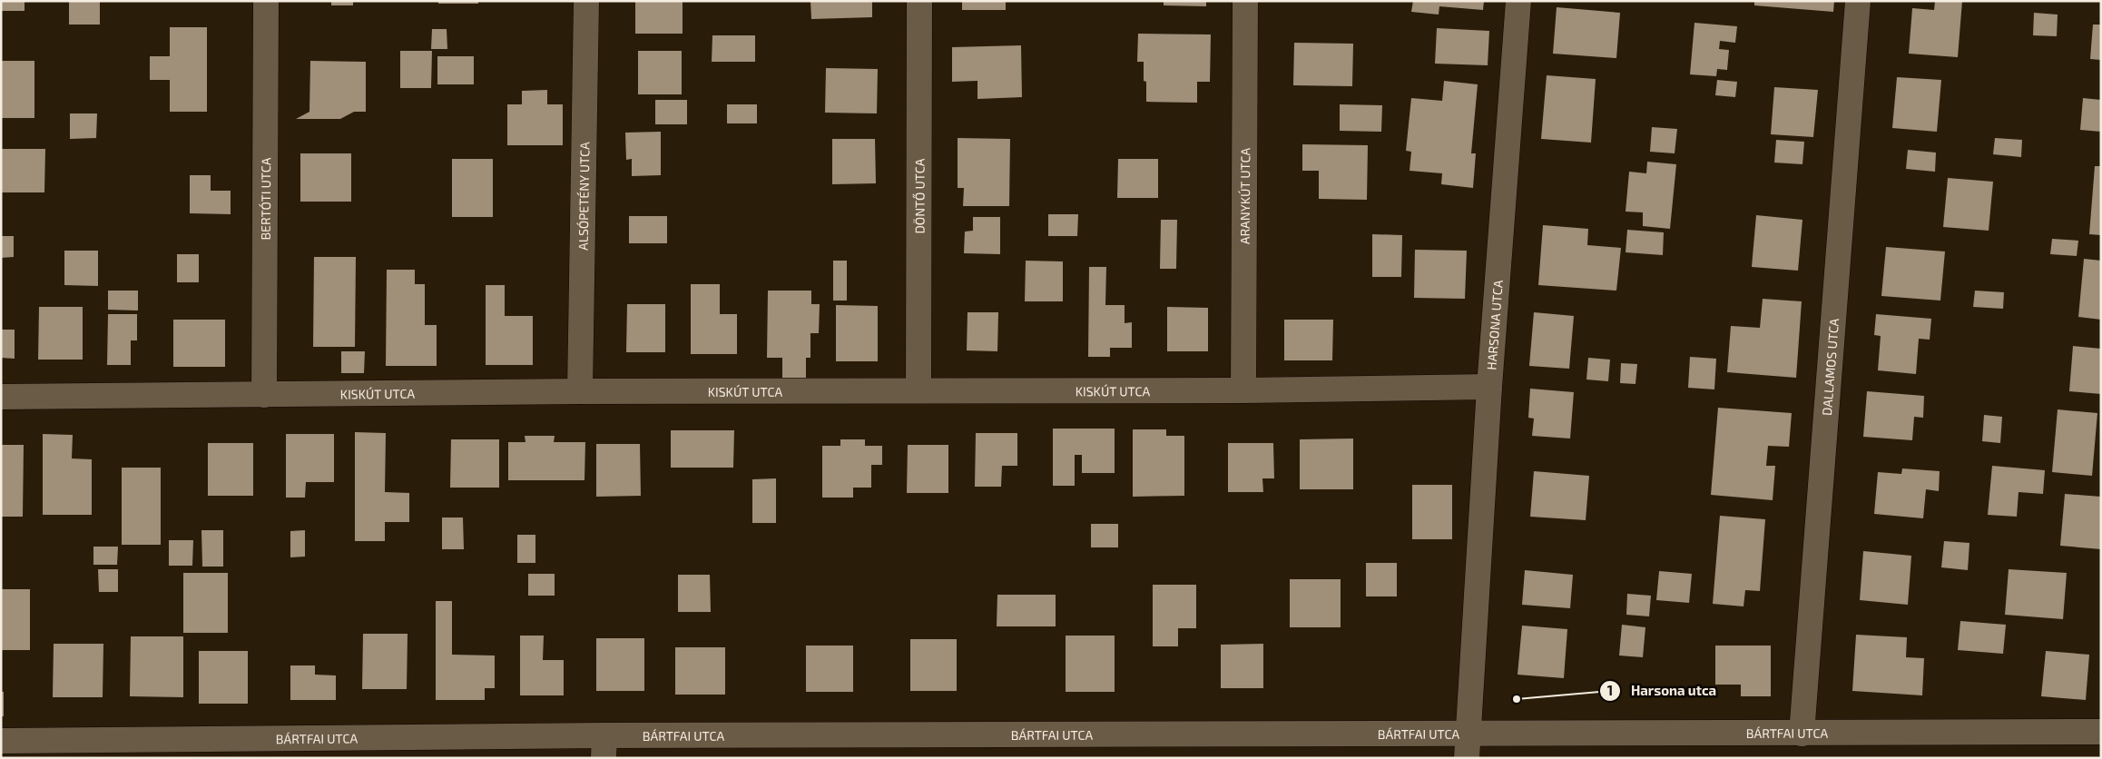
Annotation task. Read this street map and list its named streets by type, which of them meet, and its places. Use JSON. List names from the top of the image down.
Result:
{
  "streets": {
    "street": [
      "ALSÓPETÉNY UTCA",
      "DÖNTŐ UTCA",
      "ARANYKÚT UTCA",
      "BERTÓTI UTCA",
      "HARSONA UTCA",
      "DALLAMOS UTCA",
      "KISKÚT UTCA",
      "BÁRTFAI UTCA"
    ]
  },
  "crossings": [
    ["ALSÓPETÉNY UTCA", "KISKÚT UTCA"],
    ["DÖNTŐ UTCA", "KISKÚT UTCA"],
    ["ARANYKÚT UTCA", "KISKÚT UTCA"],
    ["BERTÓTI UTCA", "KISKÚT UTCA"],
    ["HARSONA UTCA", "KISKÚT UTCA"],
    ["HARSONA UTCA", "BÁRTFAI UTCA"],
    ["DALLAMOS UTCA", "BÁRTFAI UTCA"]
  ],
  "places": ["Harsona utca"]
}
